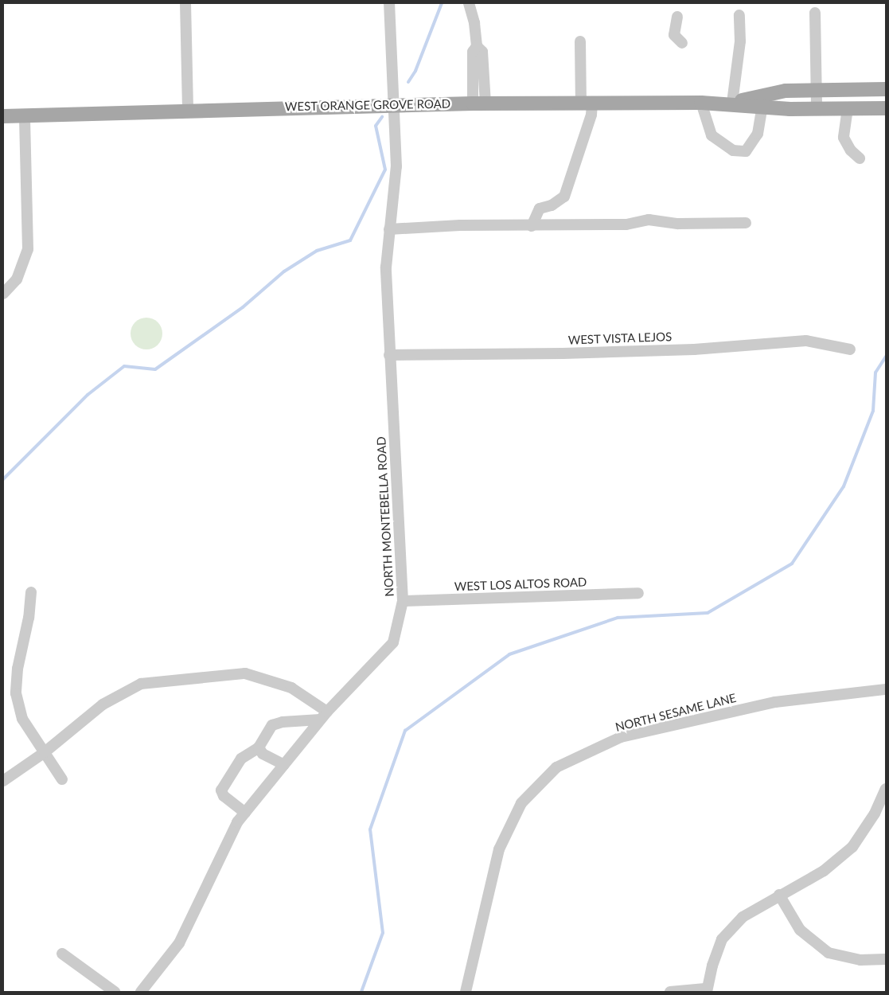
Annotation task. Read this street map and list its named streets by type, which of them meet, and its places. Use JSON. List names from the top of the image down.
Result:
{
  "streets": {
    "main road": ["WEST ORANGE GROVE ROAD"],
    "street": [
      "WEST VISTA LEJOS",
      "NORTH MONTEBELLA ROAD",
      "WEST LOS ALTOS ROAD",
      "NORTH SESAME LANE"
    ]
  },
  "crossings": [
    ["WEST ORANGE GROVE ROAD", "NORTH MONTEBELLA ROAD"],
    ["WEST VISTA LEJOS", "NORTH MONTEBELLA ROAD"],
    ["NORTH MONTEBELLA ROAD", "WEST LOS ALTOS ROAD"]
  ]
}
